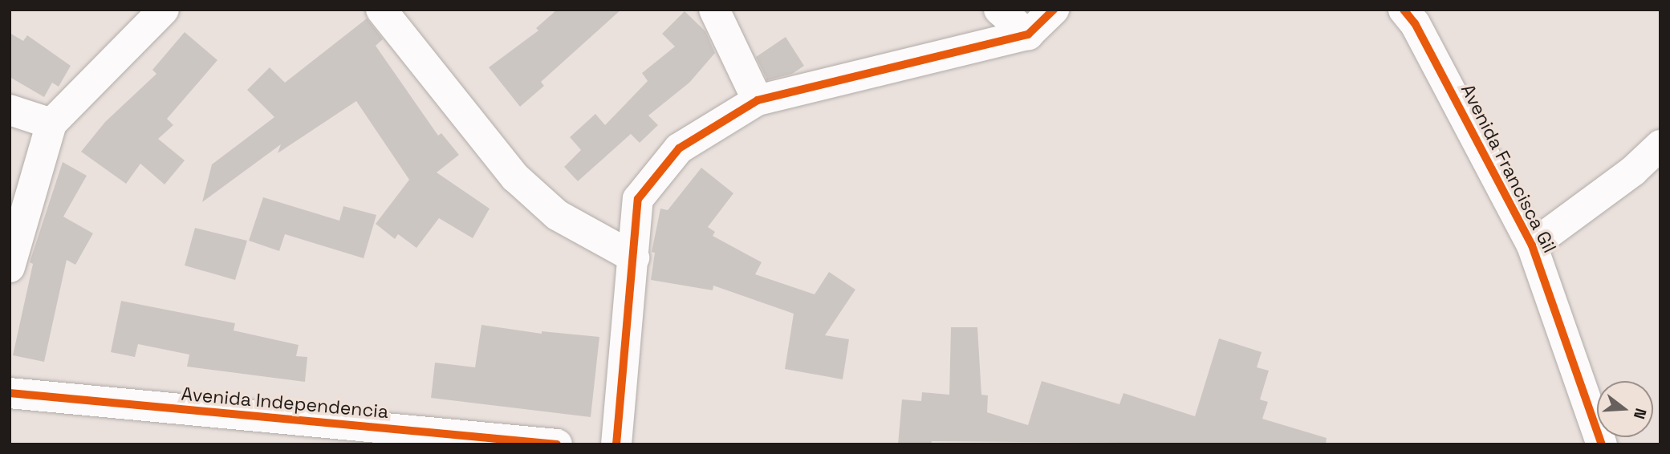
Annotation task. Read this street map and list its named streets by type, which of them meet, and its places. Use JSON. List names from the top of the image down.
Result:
{
  "streets": {
    "street": ["Avenida Francisca Gil", "Avenida Independencia"]
  },
  "north": "right"
}
